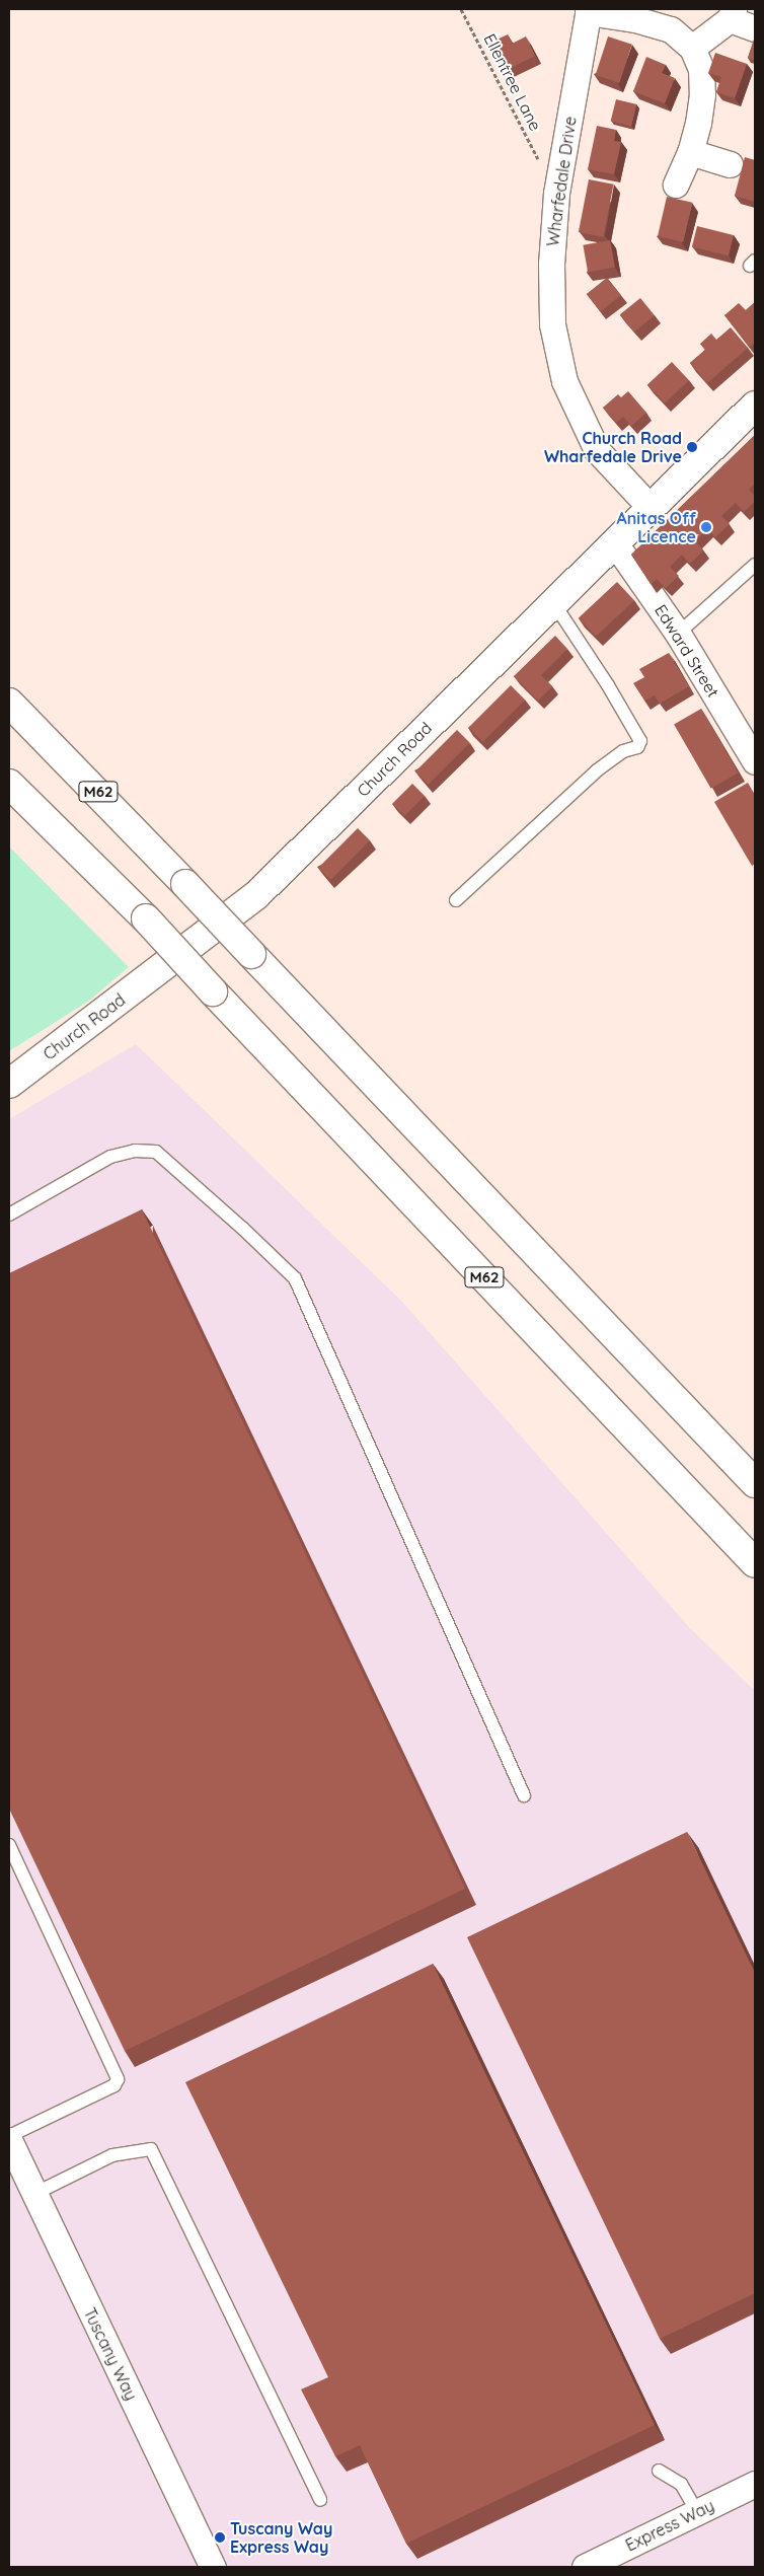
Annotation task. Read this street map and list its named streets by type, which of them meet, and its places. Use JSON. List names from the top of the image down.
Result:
{
  "streets": {
    "main road": ["Church Road", "M62"],
    "street": [
      "Wharfedale Drive",
      "Edward Street",
      "Tuscany Way",
      "Express Way"
    ],
    "path": ["Ellentree Lane"]
  },
  "crossings": [
    ["Ellentree Lane", "Wharfedale Drive"],
    ["Wharfedale Drive", "Church Road"],
    ["Edward Street", "Church Road"]
  ],
  "places": ["Church Road Wharfedale Drive", "Anitas Off Licence", "Tuscany Way Express Way"]
}
